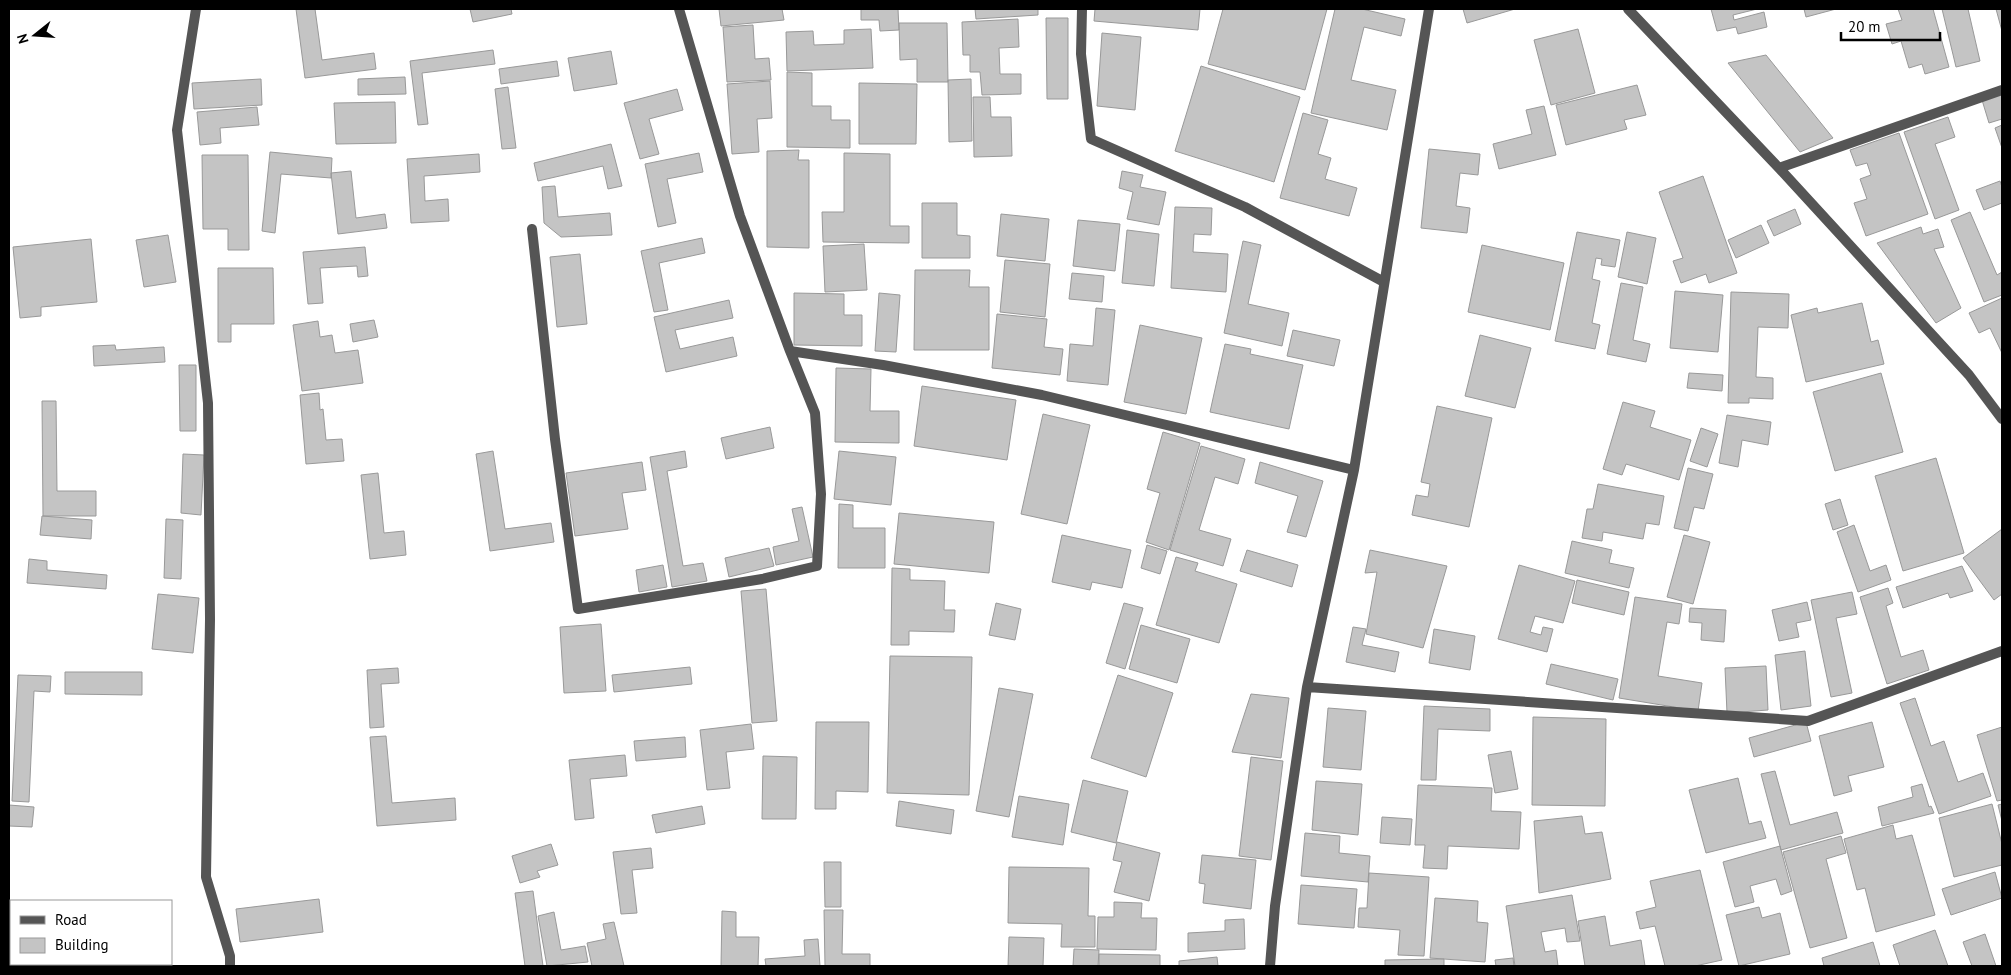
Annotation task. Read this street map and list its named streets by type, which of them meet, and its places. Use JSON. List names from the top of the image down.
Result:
{
  "legend": ["Road", "Building"],
  "scale_bar": "20 m",
  "north": "left"
}
